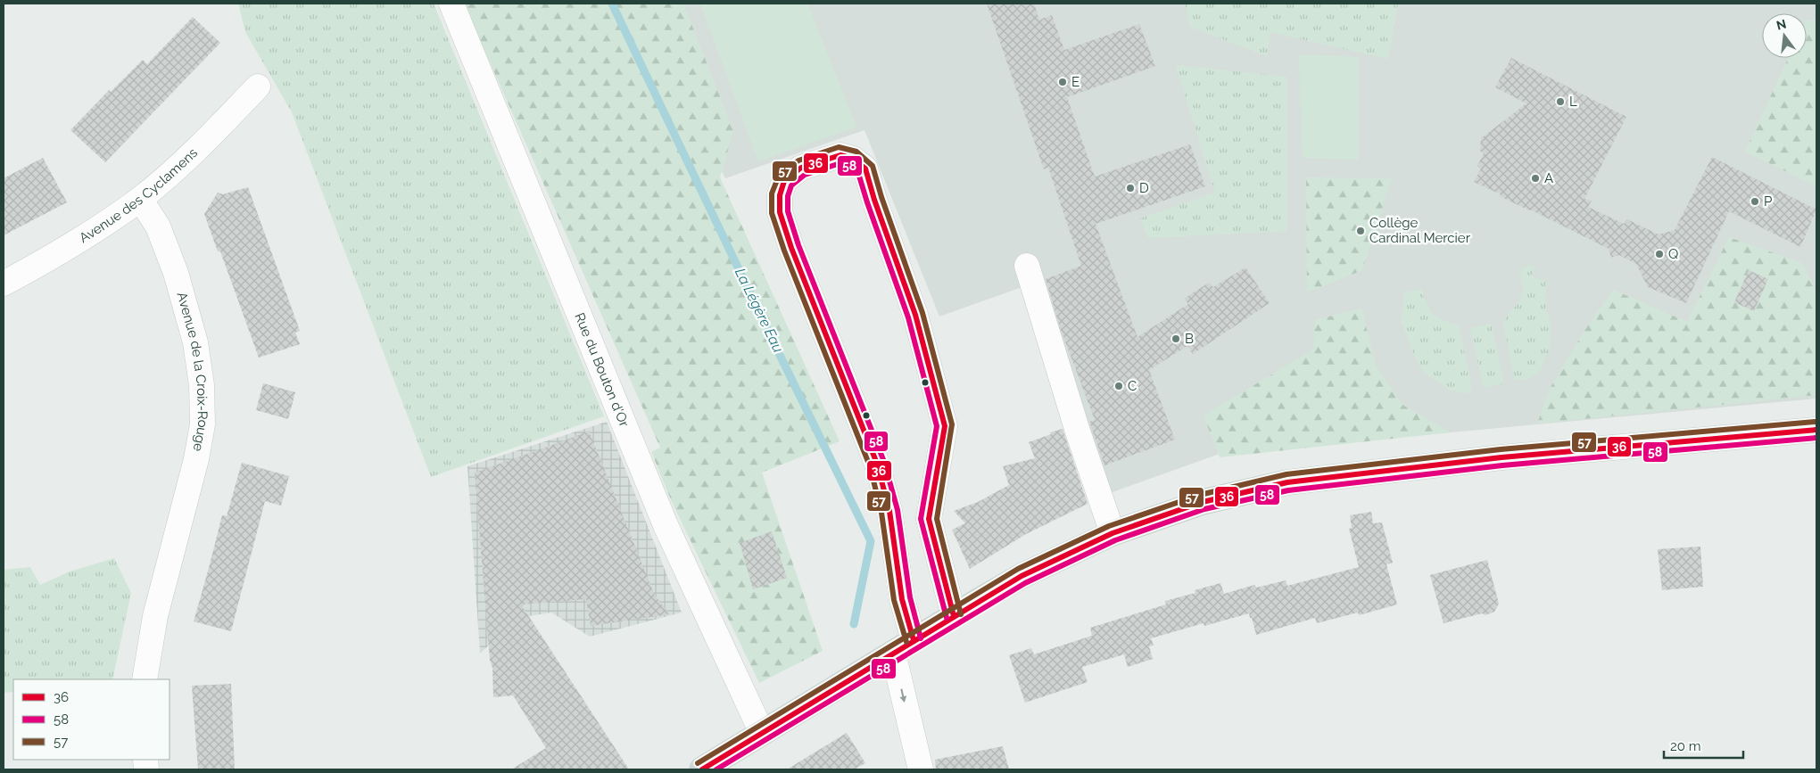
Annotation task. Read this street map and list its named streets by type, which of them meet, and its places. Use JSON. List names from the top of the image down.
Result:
{
  "streets": {
    "street": ["Avenue des Cyclamens", "Rue du Bouton d'Or", "Avenue de la Croix-Rouge"]
  },
  "crossings": [
    ["Avenue des Cyclamens", "Avenue de la Croix-Rouge"]
  ],
  "water": ["La Légère Eau"],
  "places": [
    "E",
    "L",
    "A",
    "D",
    "P",
    "Collège Cardinal Mercier",
    "Q",
    "B",
    "C"
  ],
  "lines": ["transit line 57", "transit line 36", "transit line 58"],
  "legend": ["36", "58", "57"],
  "scale_bar": "20 m",
  "north": "top"
}
